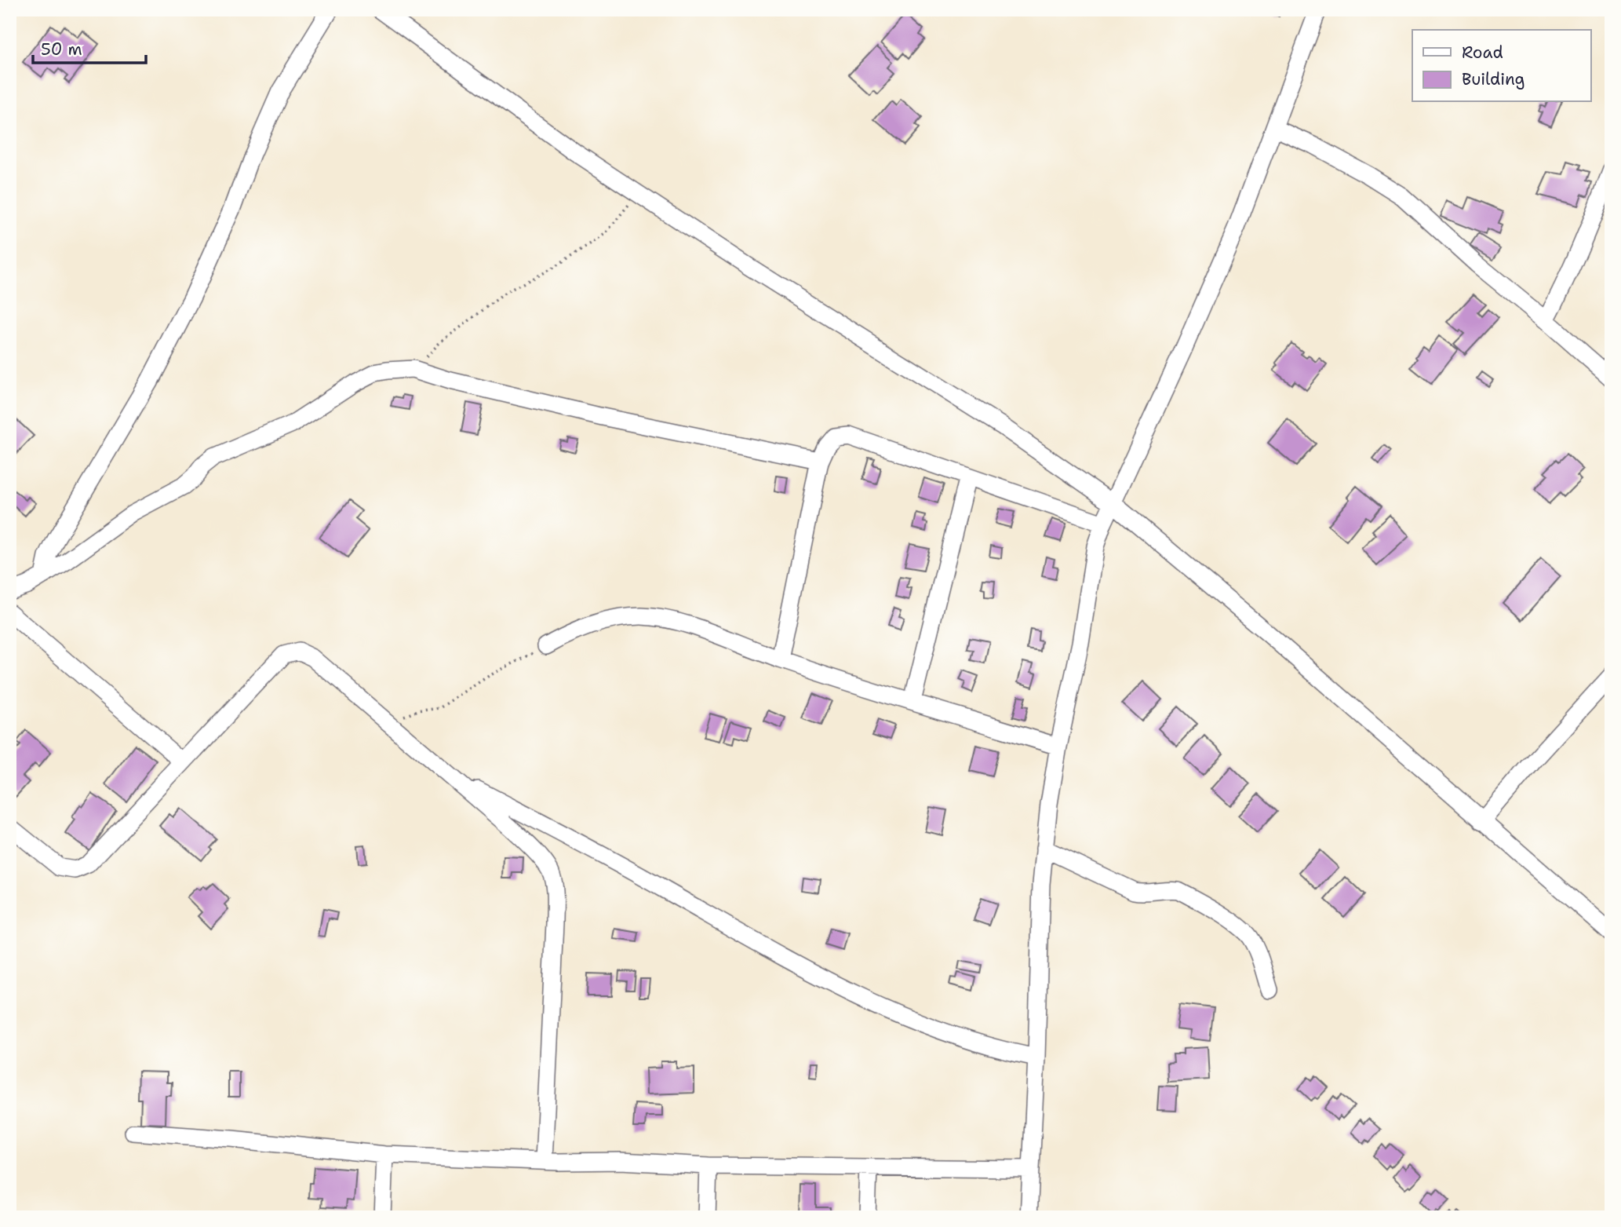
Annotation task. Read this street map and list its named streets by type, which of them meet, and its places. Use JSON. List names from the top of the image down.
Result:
{
  "legend": ["Road", "Building"],
  "scale_bar": "50 m"
}
